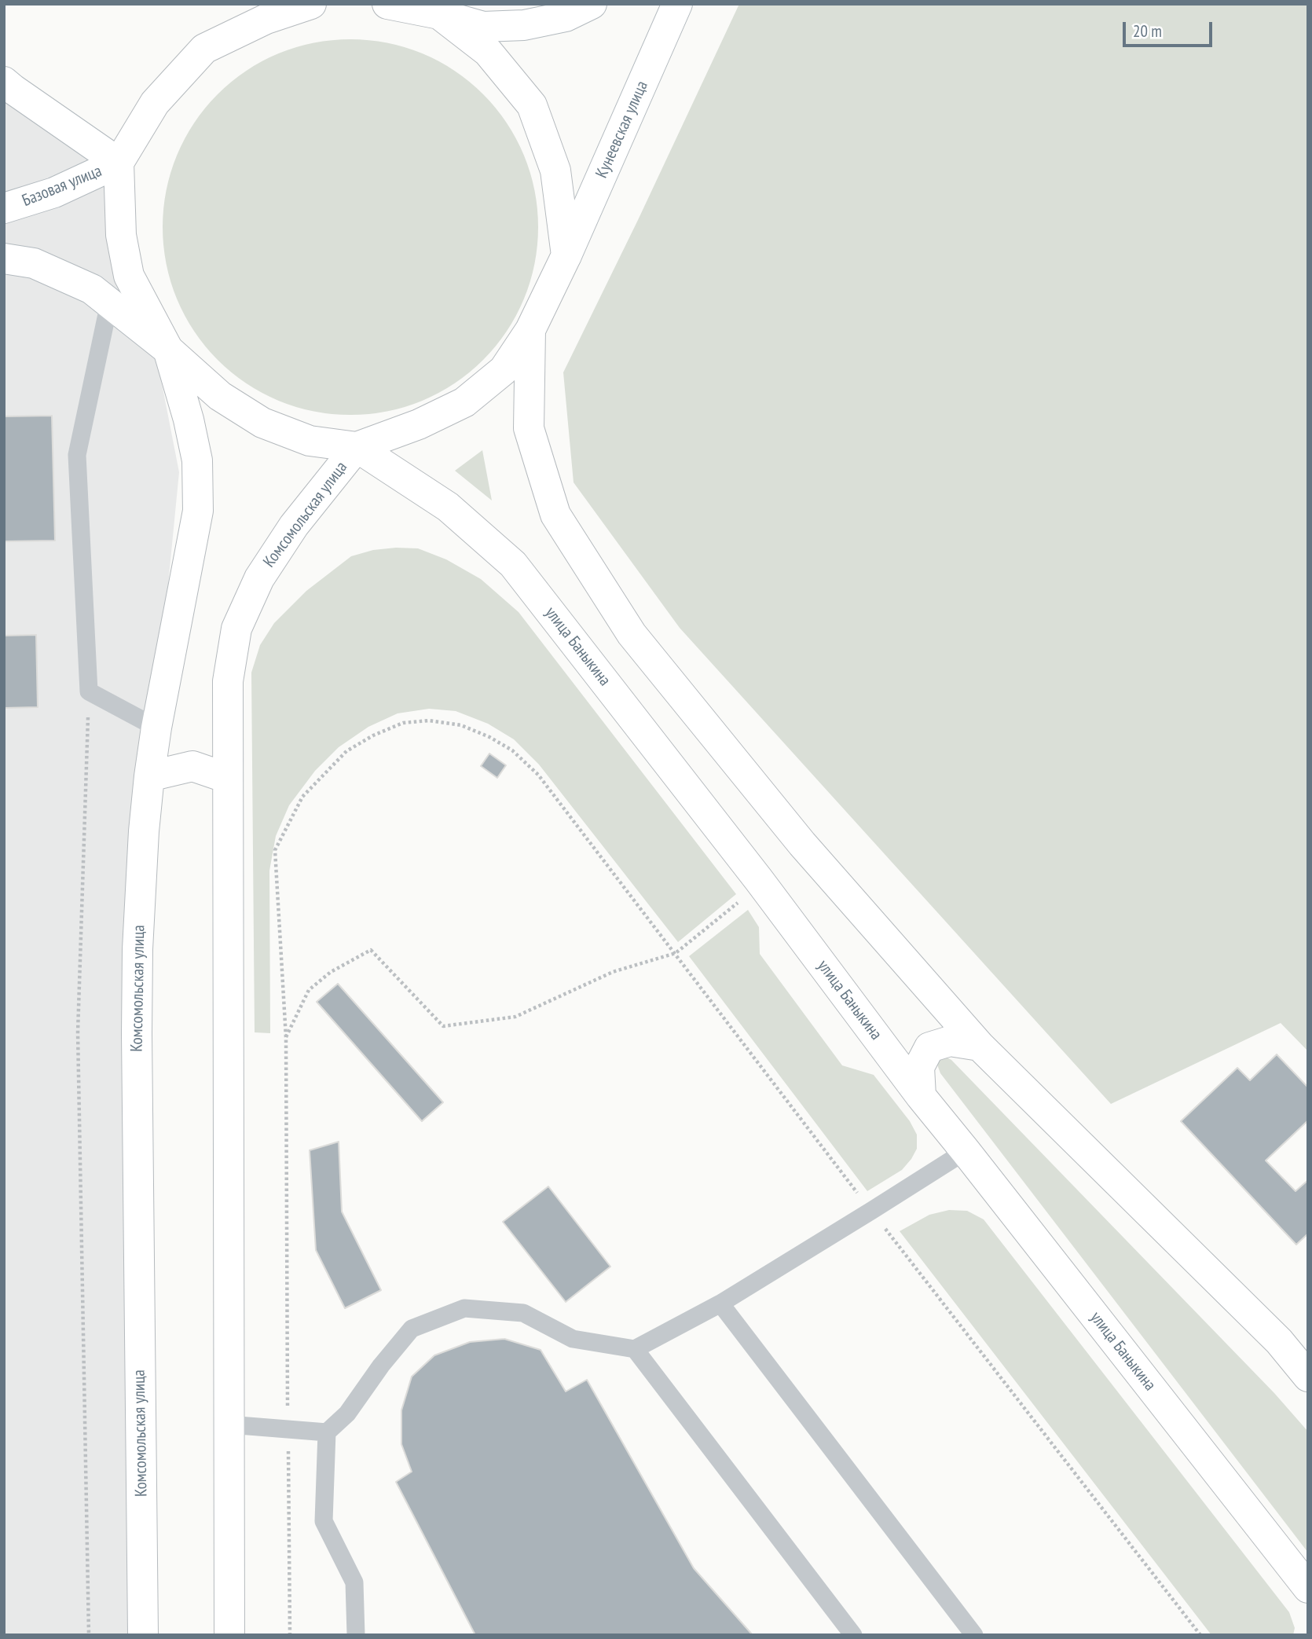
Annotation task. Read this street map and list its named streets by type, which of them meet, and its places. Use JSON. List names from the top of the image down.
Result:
{
  "streets": {
    "main road": [
      "Кунеевская улица",
      "Базовая улица",
      "Комсомольская улица",
      "улица Баныкина"
    ]
  },
  "crossings": [
    ["Кунеевская улица", "Комсомольская улица"],
    ["Кунеевская улица", "улица Баныкина"],
    ["Комсомольская улица", "улица Баныкина"]
  ],
  "scale_bar": "20 m"
}
